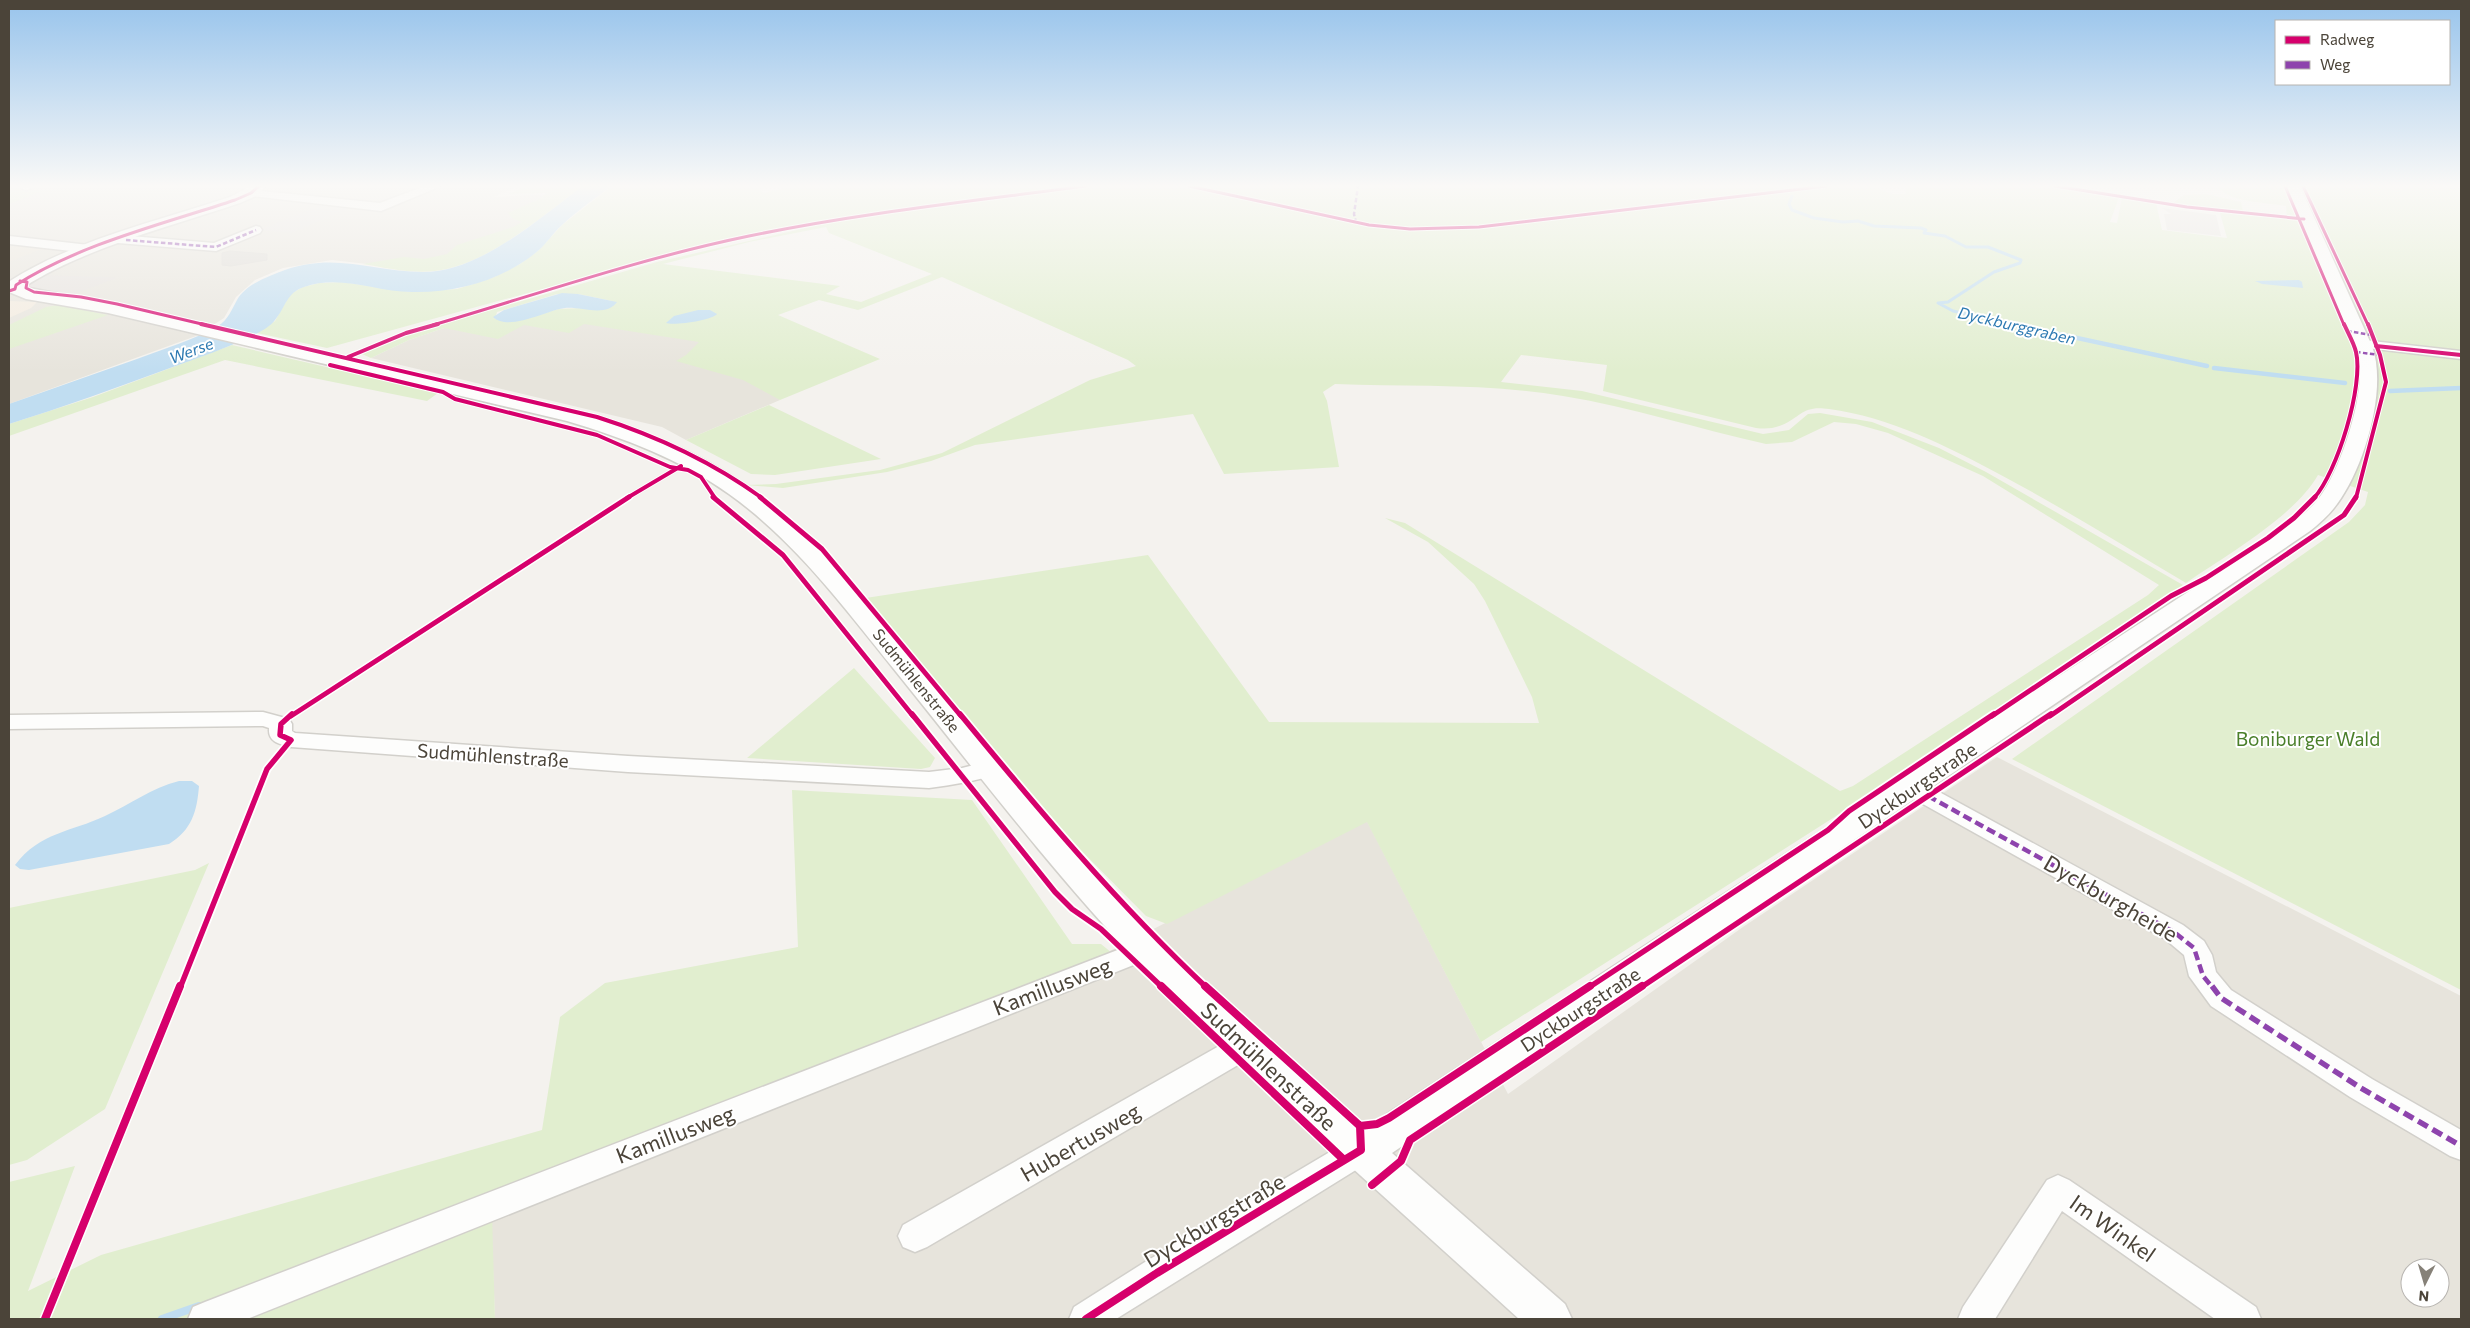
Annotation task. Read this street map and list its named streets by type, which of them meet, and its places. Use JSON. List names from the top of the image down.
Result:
{
  "streets": {
    "street": [
      "Sudmühlenstraße",
      "Dyckburgstraße",
      "Dyckburgheide",
      "Kamillusweg",
      "Hubertusweg",
      "Im Winkel"
    ]
  },
  "crossings": [
    ["Sudmühlenstraße", "Dyckburgstraße"],
    ["Sudmühlenstraße", "Kamillusweg"],
    ["Sudmühlenstraße", "Hubertusweg"],
    ["Dyckburgstraße", "Dyckburgheide"]
  ],
  "water": ["Dyckburggraben", "Werse"],
  "parks": ["Boniburger Wald"],
  "legend": ["Radweg", "Weg"],
  "north": "bottom"
}
